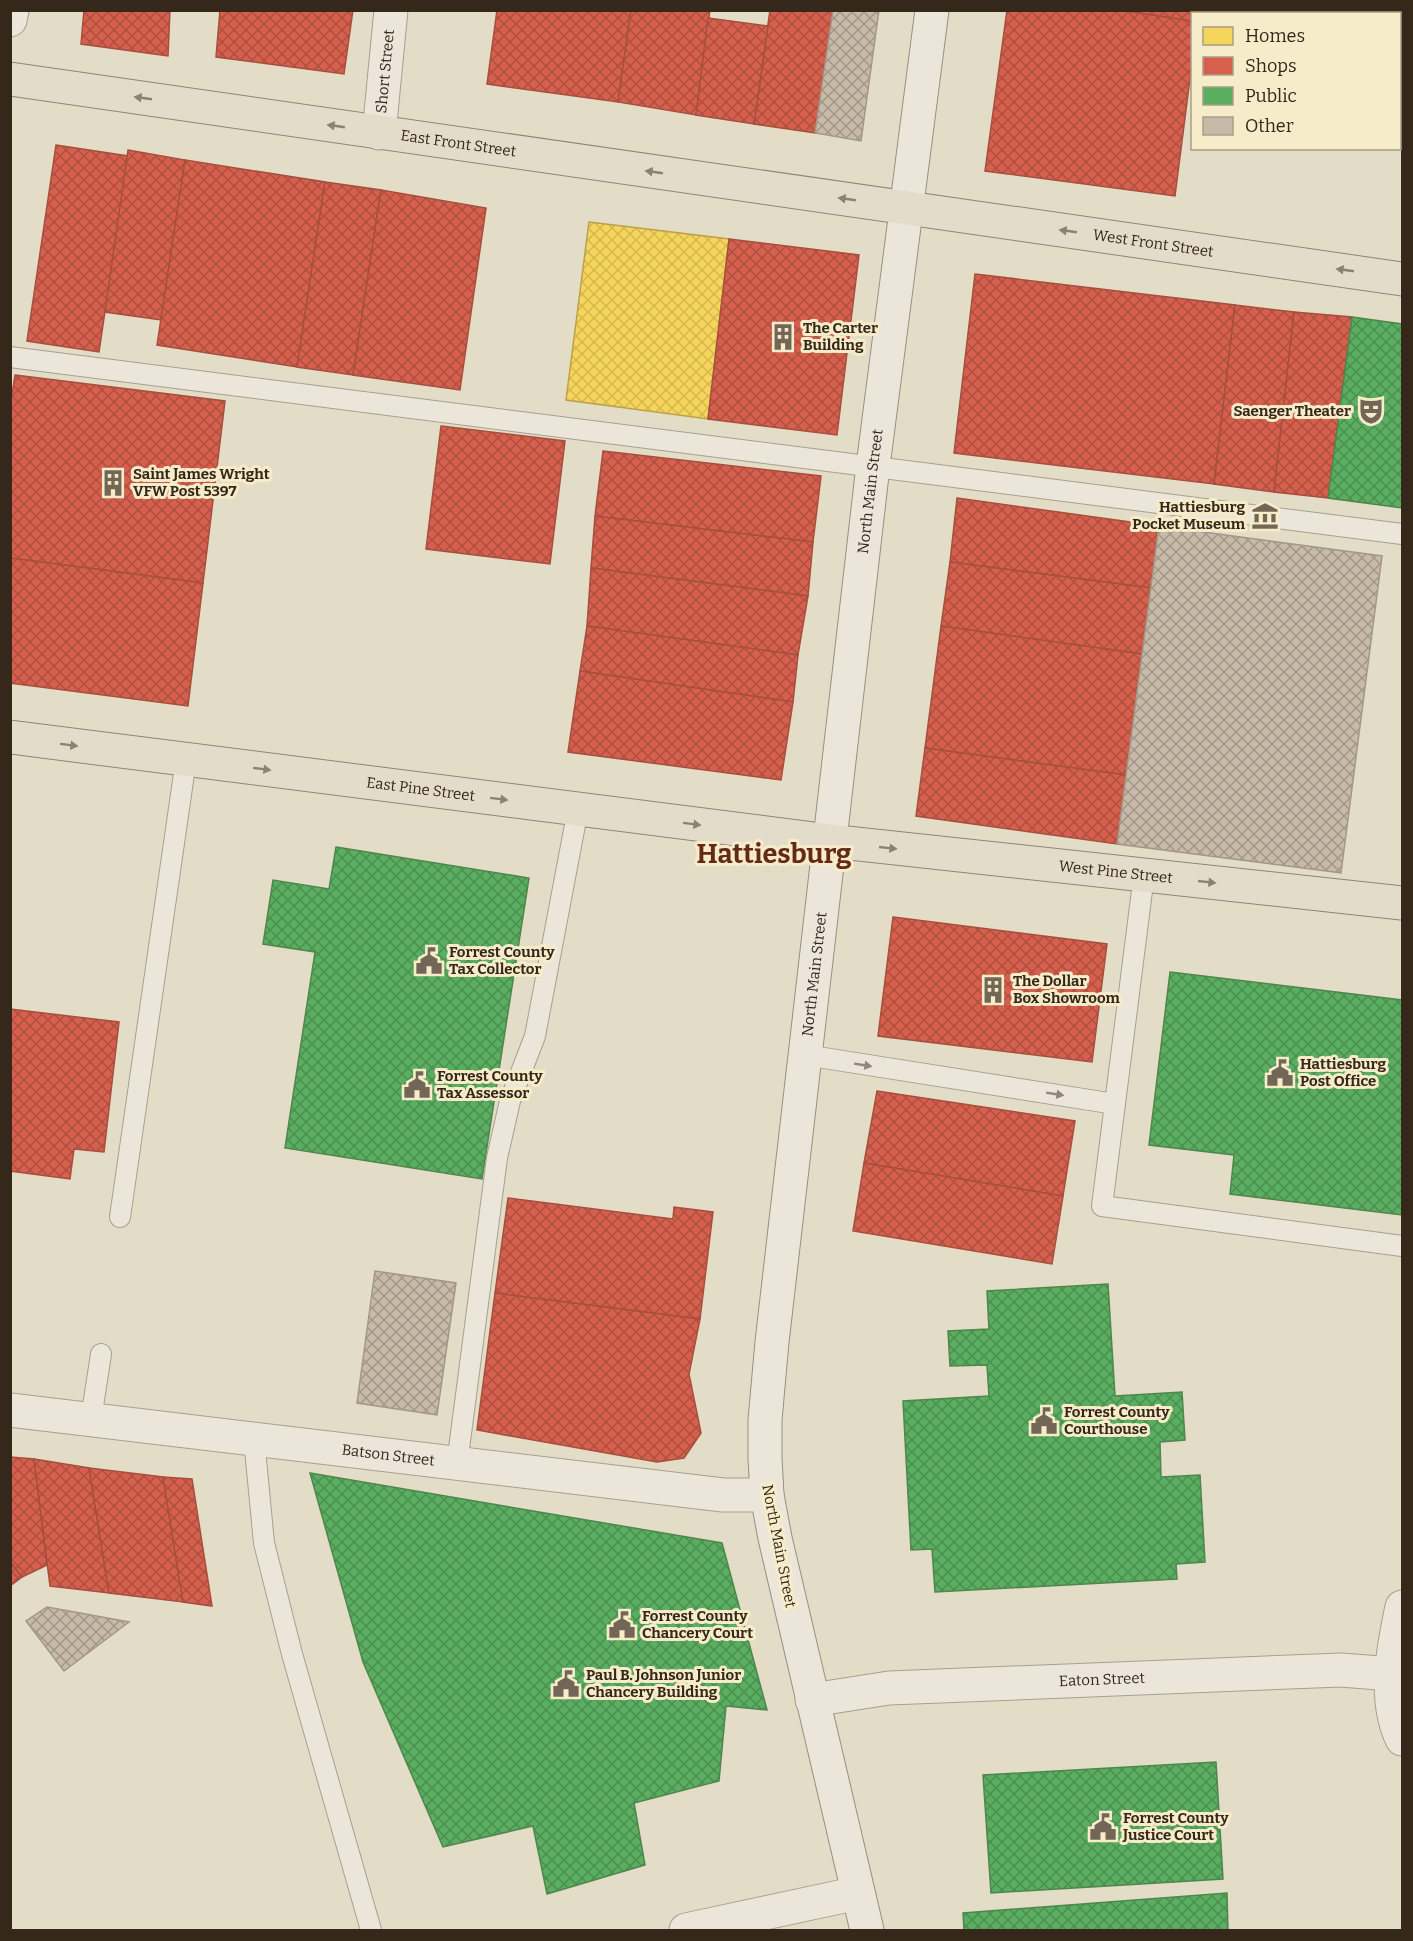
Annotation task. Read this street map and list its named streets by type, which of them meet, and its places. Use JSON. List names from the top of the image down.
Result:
{
  "streets": {
    "main road": [
      "Short Street",
      "East Front Street",
      "West Front Street",
      "North Main Street",
      "East Pine Street",
      "West Pine Street",
      "Batson Street",
      "Eaton Street"
    ]
  },
  "crossings": [
    ["Short Street", "East Front Street"],
    ["East Front Street", "West Front Street"],
    ["East Front Street", "North Main Street"],
    ["West Front Street", "North Main Street"],
    ["North Main Street", "East Pine Street"],
    ["North Main Street", "West Pine Street"],
    ["North Main Street", "Batson Street"],
    ["North Main Street", "Eaton Street"],
    ["East Pine Street", "West Pine Street"]
  ],
  "one_way": [
    "East Front Street",
    "West Front Street",
    "East Pine Street",
    "West Pine Street"
  ],
  "districts": ["Hattiesburg"],
  "places": {
    "building": ["The Carter Building", "Saint James Wright VFW Post 5397", "The Dollar Box Showroom"],
    "theatre": ["Saenger Theater"],
    "museum": ["Hattiesburg Pocket Museum"],
    "public building": [
      "Forrest County Tax Collector",
      "Hattiesburg Post Office",
      "Forrest County Tax Assessor",
      "Forrest County Courthouse",
      "Forrest County Chancery Court",
      "Paul B. Johnson Junior Chancery Building",
      "Forrest County Justice Court"
    ]
  },
  "legend": [
    "Homes",
    "Shops",
    "Public",
    "Other"
  ]
}
